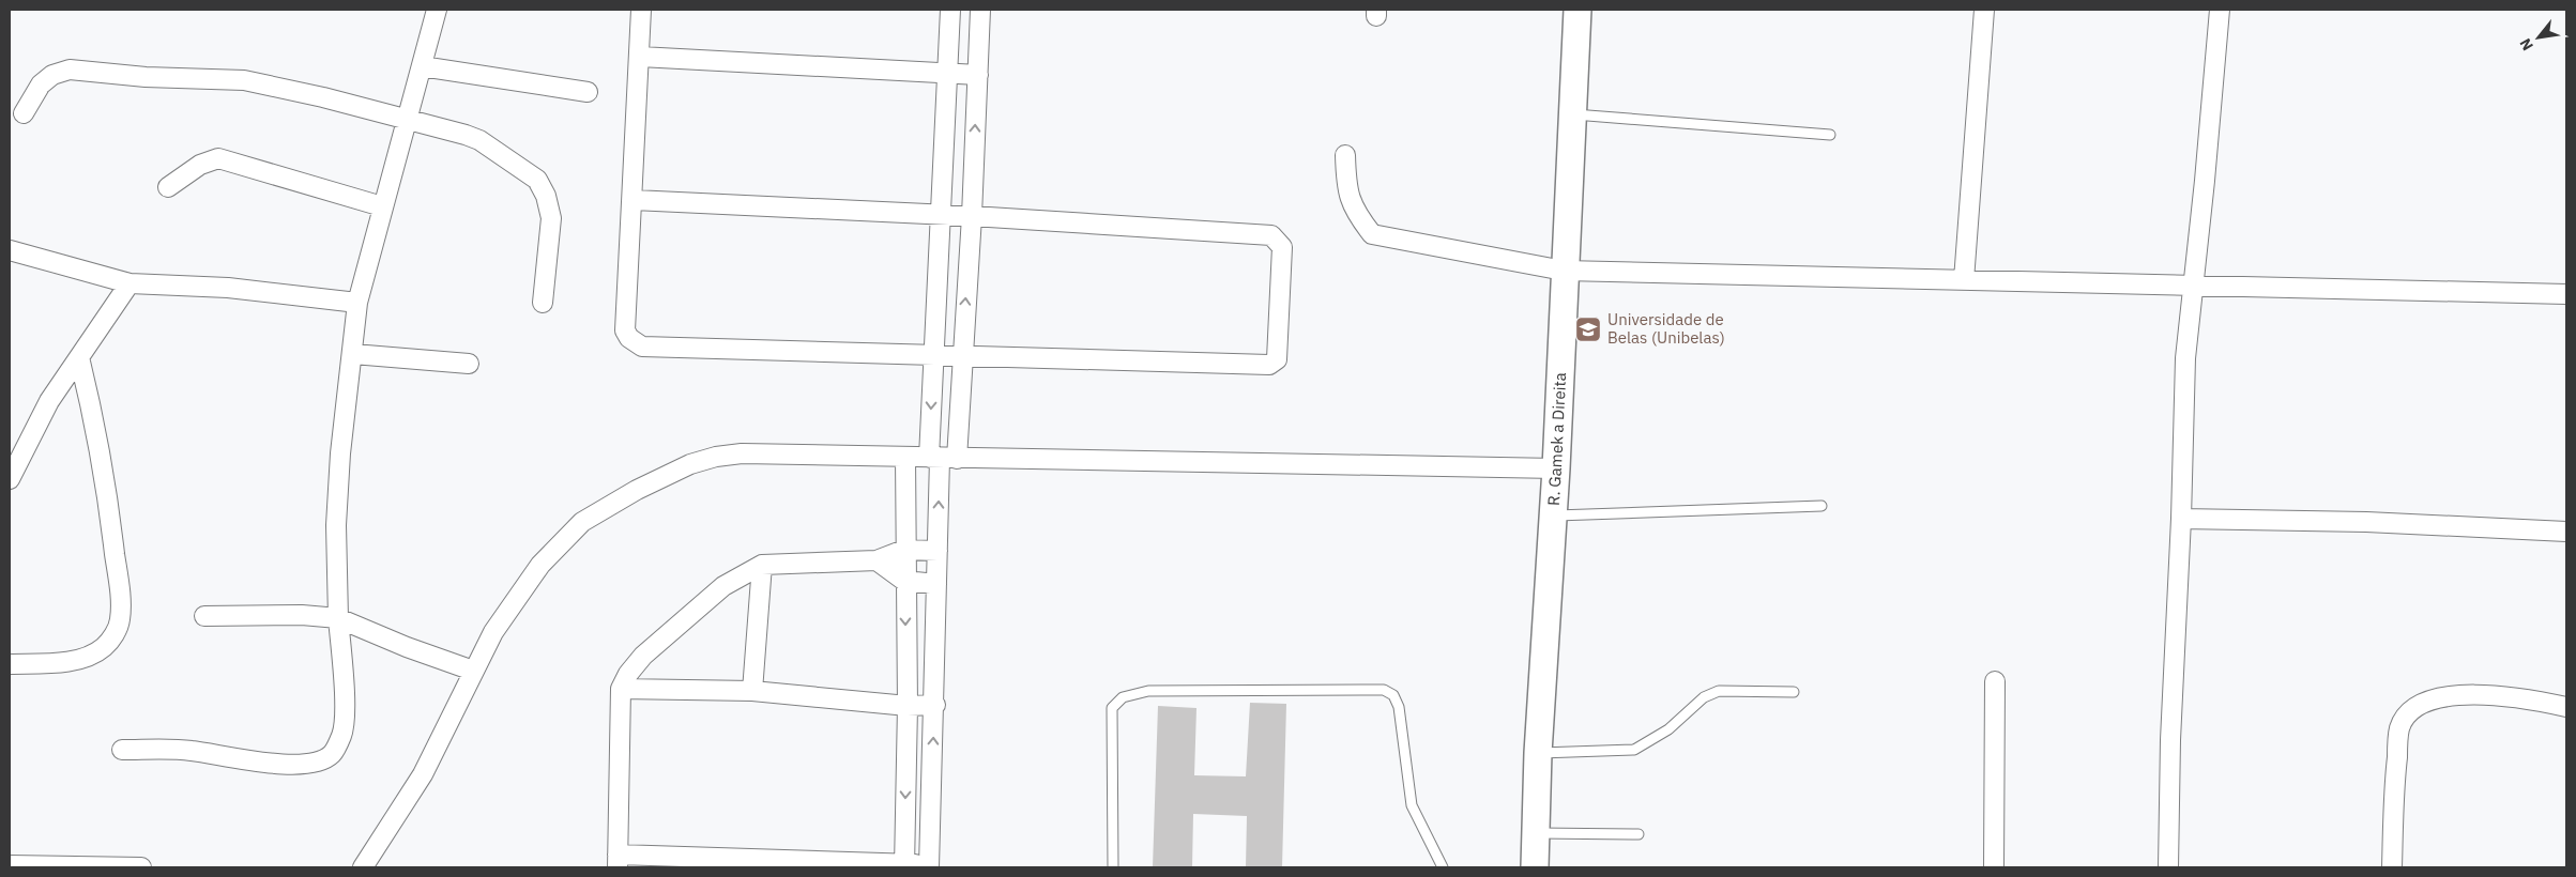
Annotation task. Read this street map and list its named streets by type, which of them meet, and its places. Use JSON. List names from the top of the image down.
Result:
{
  "streets": {
    "main road": ["R. Gamek a Direita"]
  },
  "places": {
    "school or university": ["Universidade de Belas (Unibelas)"]
  },
  "north": "bottom left"
}
